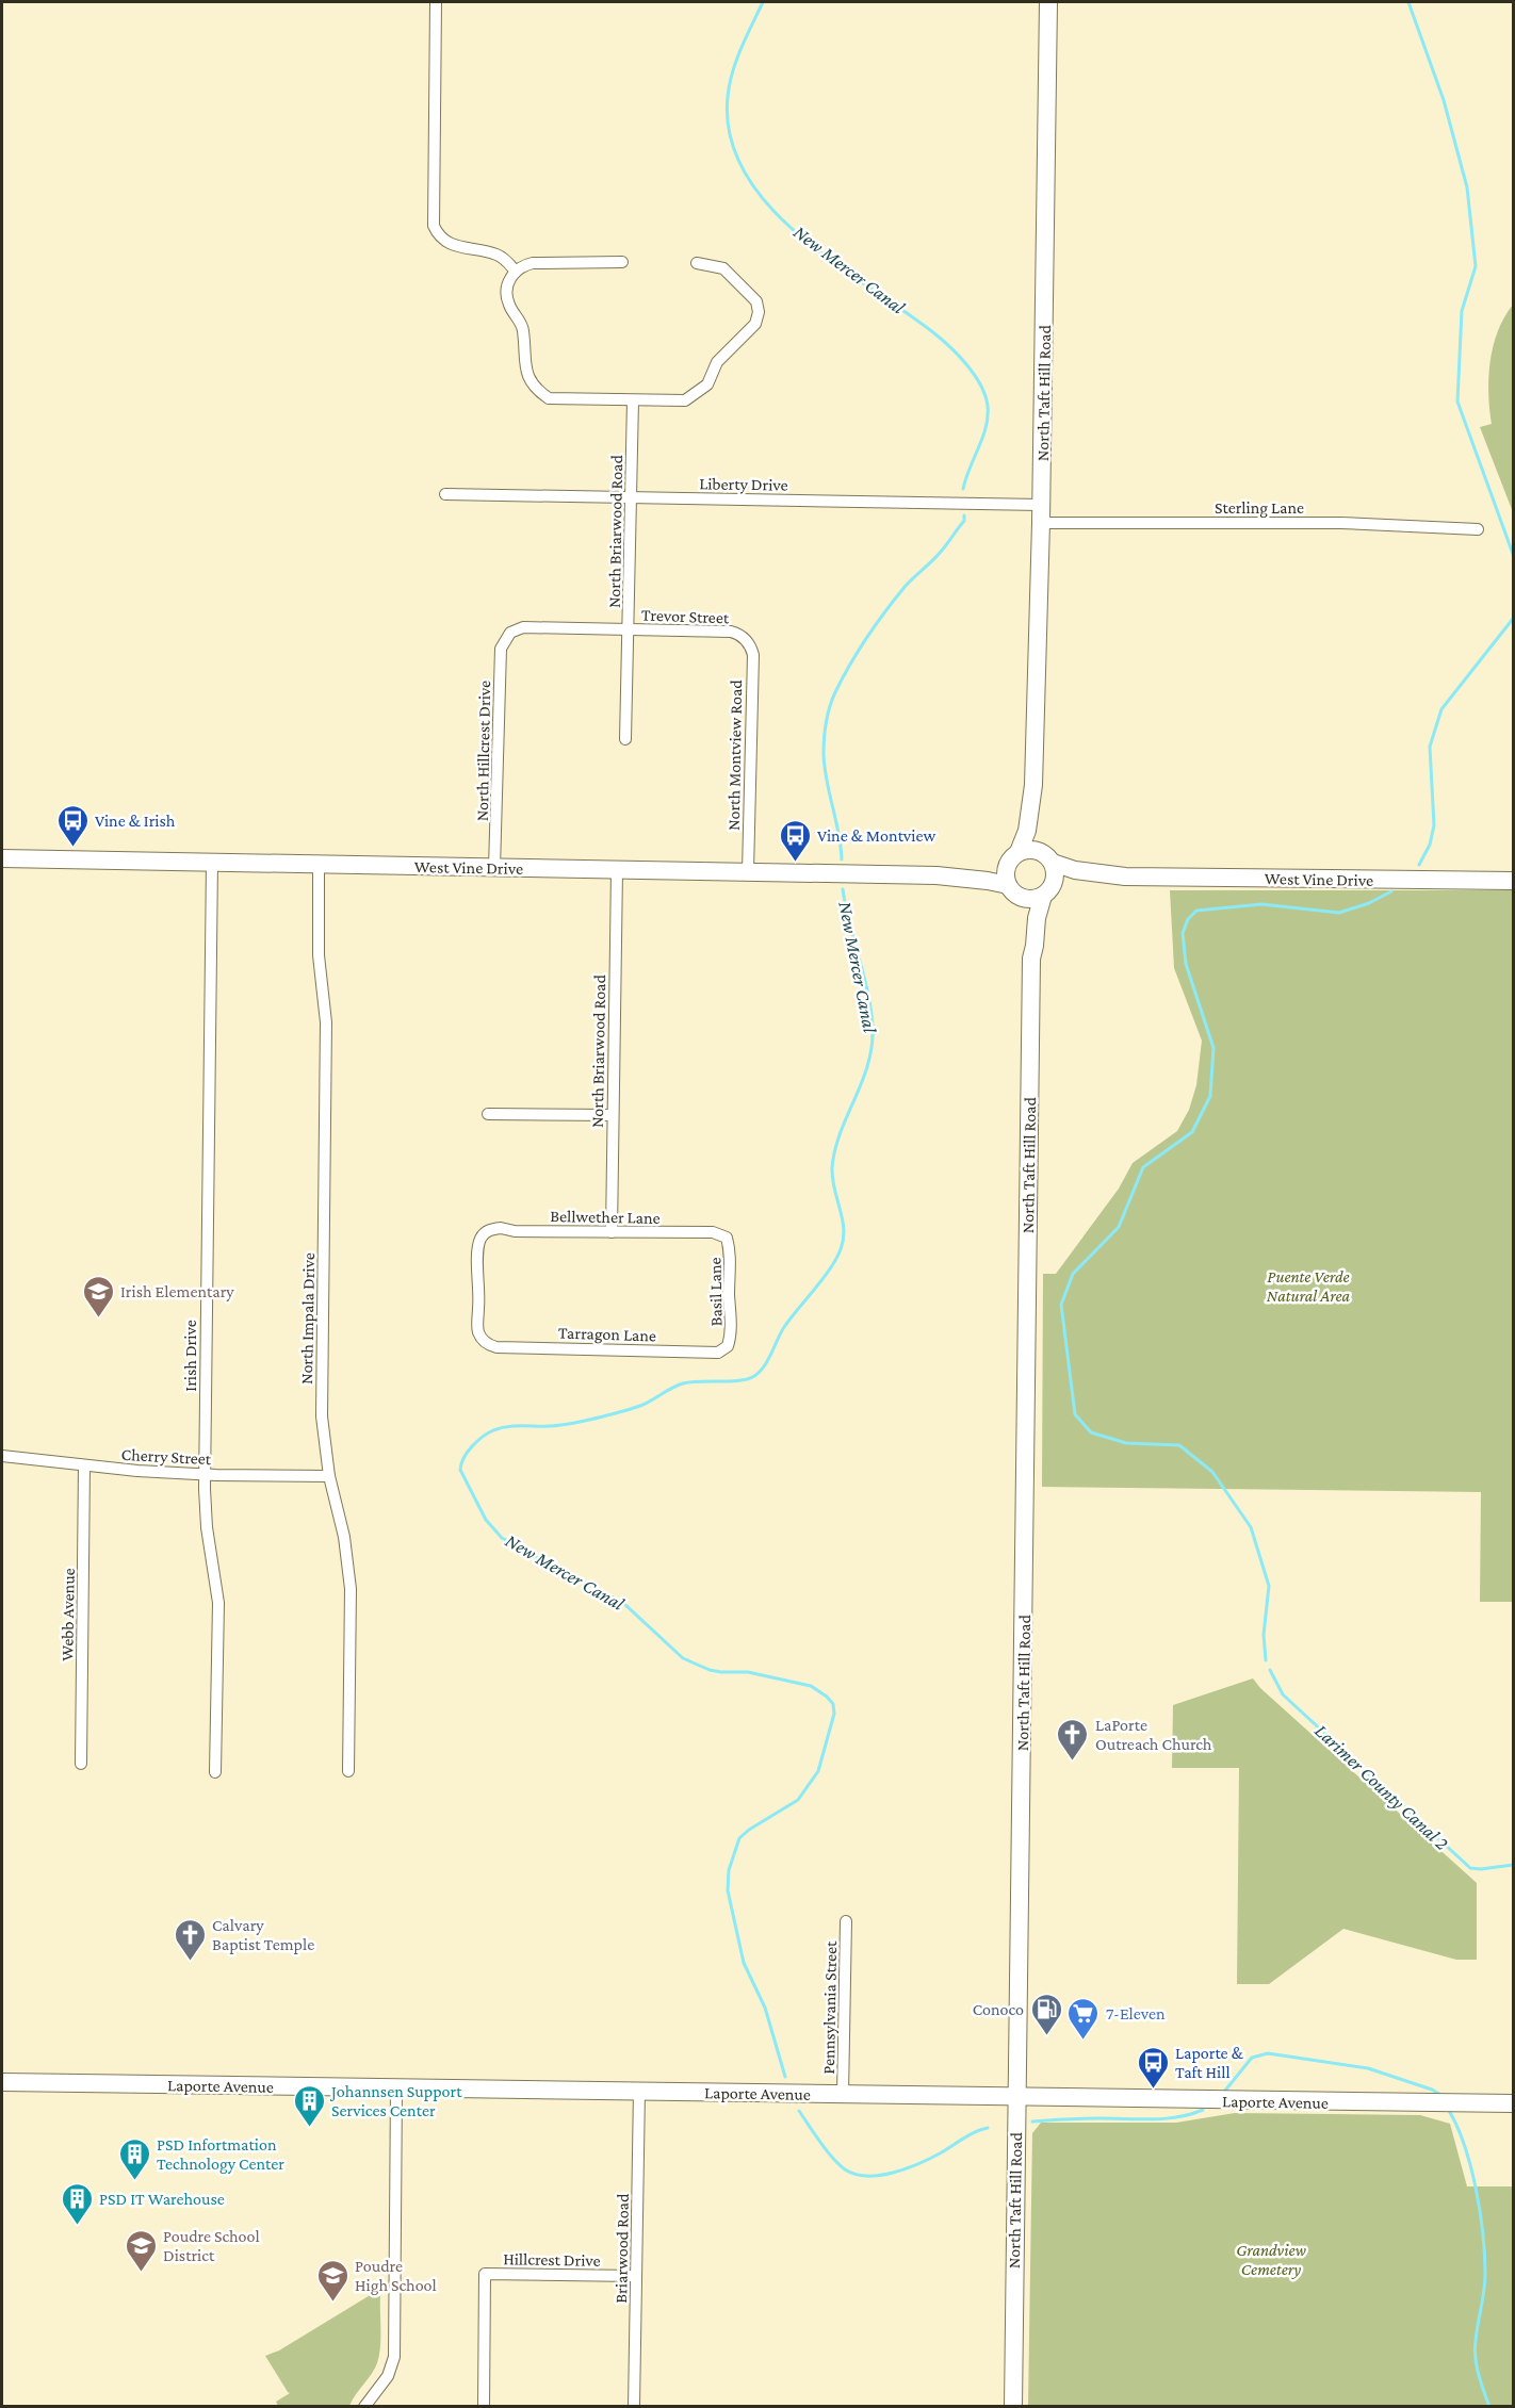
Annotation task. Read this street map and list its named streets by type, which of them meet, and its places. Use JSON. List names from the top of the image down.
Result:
{
  "streets": {
    "street": [
      "North Taft Hill Road",
      "Liberty Drive",
      "Sterling Lane",
      "North Briarwood Road",
      "Trevor Street",
      "North Hillcrest Drive",
      "North Montview Road",
      "West Vine Drive",
      "Bellwether Lane",
      "Basil Lane",
      "North Impala Drive",
      "Tarragon Lane",
      "Irish Drive",
      "Cherry Street",
      "Webb Avenue",
      "Pennsylvania Street",
      "Laporte Avenue",
      "Briarwood Road",
      "Hillcrest Drive"
    ]
  },
  "crossings": [
    ["North Taft Hill Road", "Liberty Drive"],
    ["North Taft Hill Road", "Sterling Lane"],
    ["North Taft Hill Road", "West Vine Drive"],
    ["North Taft Hill Road", "Laporte Avenue"],
    ["Liberty Drive", "North Briarwood Road"],
    ["North Briarwood Road", "Trevor Street"],
    ["North Briarwood Road", "West Vine Drive"],
    ["North Briarwood Road", "Bellwether Lane"],
    ["Trevor Street", "North Hillcrest Drive"],
    ["Trevor Street", "North Montview Road"],
    ["North Hillcrest Drive", "West Vine Drive"],
    ["North Montview Road", "West Vine Drive"],
    ["West Vine Drive", "North Impala Drive"],
    ["West Vine Drive", "Irish Drive"],
    ["Bellwether Lane", "Basil Lane"],
    ["Bellwether Lane", "Tarragon Lane"],
    ["Basil Lane", "Tarragon Lane"],
    ["North Impala Drive", "Cherry Street"],
    ["Irish Drive", "Cherry Street"],
    ["Cherry Street", "Webb Avenue"],
    ["Pennsylvania Street", "Laporte Avenue"],
    ["Laporte Avenue", "Briarwood Road"],
    ["Briarwood Road", "Hillcrest Drive"]
  ],
  "water": ["New Mercer Canal", "Larimer County Canal 2"],
  "parks": ["Puente Verde Natural Area", "Grandview Cemetery"],
  "places": {
    "bus stop": ["Vine & Irish", "Vine & Montview", "Laporte & Taft Hill"],
    "school or university": ["Irish Elementary", "Poudre School District", "Poudre High School"],
    "church": ["LaPorte Outreach Church", "Calvary Baptist Temple"],
    "fuel station": ["Conoco"],
    "supermarket": ["7-Eleven"],
    "building": ["Johannsen Support Services Center", "PSD Infortmation Technology Center", "PSD IT Warehouse"]
  }
}
